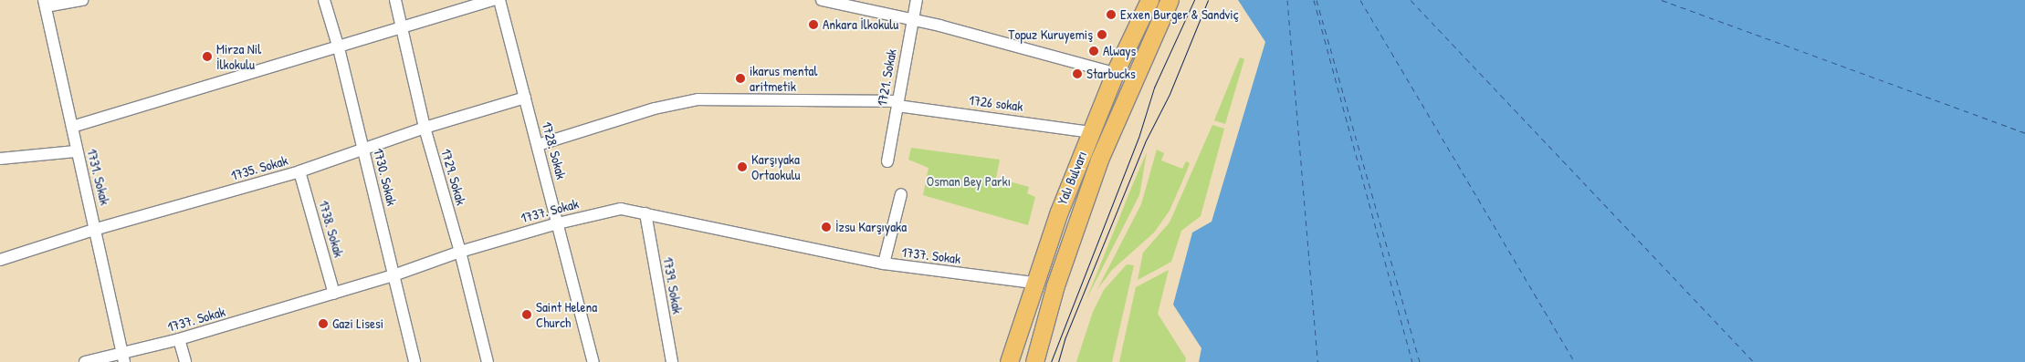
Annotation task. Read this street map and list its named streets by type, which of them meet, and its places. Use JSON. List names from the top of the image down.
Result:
{
  "streets": {
    "main road": ["Yalı Bulvarı"],
    "street": [
      "1721. Sokak",
      "1726 sokak",
      "1728. Sokak",
      "1735. Sokak",
      "1731. Sokak",
      "1730. Sokak",
      "1729. Sokak",
      "1737. Sokak",
      "1738. Sokak",
      "1739. Sokak"
    ]
  },
  "crossings": [
    ["1721. Sokak", "1726 sokak"],
    ["1726 sokak", "1728. Sokak"],
    ["1726 sokak", "Yalı Bulvarı"],
    ["1728. Sokak", "1735. Sokak"],
    ["1728. Sokak", "1737. Sokak"],
    ["1735. Sokak", "1731. Sokak"],
    ["1735. Sokak", "1730. Sokak"],
    ["1735. Sokak", "1729. Sokak"],
    ["1735. Sokak", "1738. Sokak"],
    ["1731. Sokak", "1737. Sokak"],
    ["1730. Sokak", "1737. Sokak"],
    ["1729. Sokak", "1737. Sokak"],
    ["Yalı Bulvarı", "1737. Sokak"],
    ["1737. Sokak", "1738. Sokak"],
    ["1737. Sokak", "1739. Sokak"]
  ],
  "parks": ["Osman Bey Parkı"],
  "places": [
    "Exxen Burger & Sandviç",
    "Ankara İlkokulu",
    "Topuz Kuruyemiş",
    "Always",
    "Mirza Nil İlkokulu",
    "Starbucks",
    "ikarus mental aritmetik",
    "Karşıyaka Ortaokulu",
    "İzsu Karşıyaka",
    "Saint Helena Church",
    "Gazi Lisesi"
  ]
}
